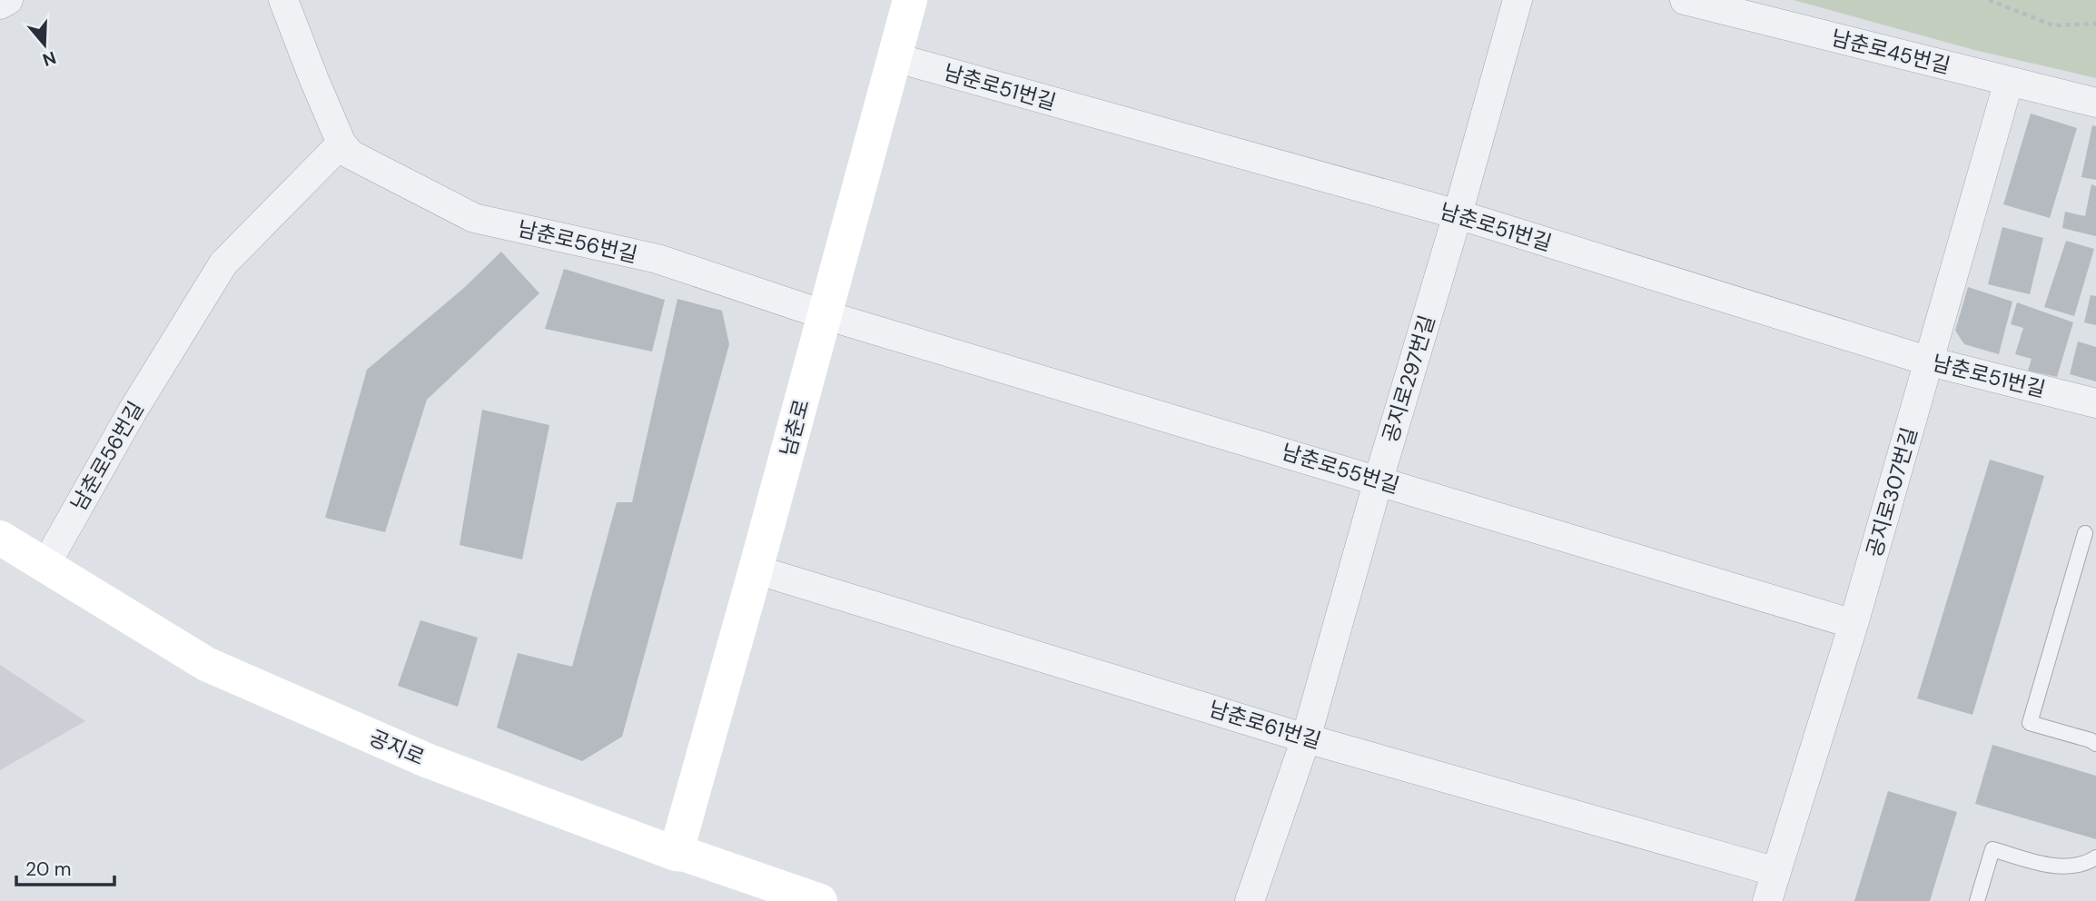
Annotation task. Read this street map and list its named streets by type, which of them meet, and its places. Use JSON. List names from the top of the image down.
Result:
{
  "streets": {
    "street": [
      "남춘로45번길",
      "남춘로51번길",
      "남춘로56번길",
      "공지로297번길",
      "남춘로",
      "남춘로55번길",
      "공지로307번길",
      "남춘로61번길",
      "공지로"
    ]
  },
  "crossings": [
    ["남춘로45번길", "공지로307번길"],
    ["남춘로51번길", "공지로297번길"],
    ["남춘로51번길", "남춘로"],
    ["남춘로51번길", "공지로307번길"],
    ["남춘로56번길", "남춘로"],
    ["남춘로56번길", "남춘로55번길"],
    ["남춘로56번길", "공지로"],
    ["공지로297번길", "남춘로55번길"],
    ["공지로297번길", "남춘로61번길"],
    ["남춘로", "남춘로55번길"],
    ["남춘로", "남춘로61번길"],
    ["남춘로", "공지로"],
    ["남춘로55번길", "공지로307번길"],
    ["공지로307번길", "남춘로61번길"]
  ],
  "scale_bar": "20 m",
  "north": "bottom"
}
